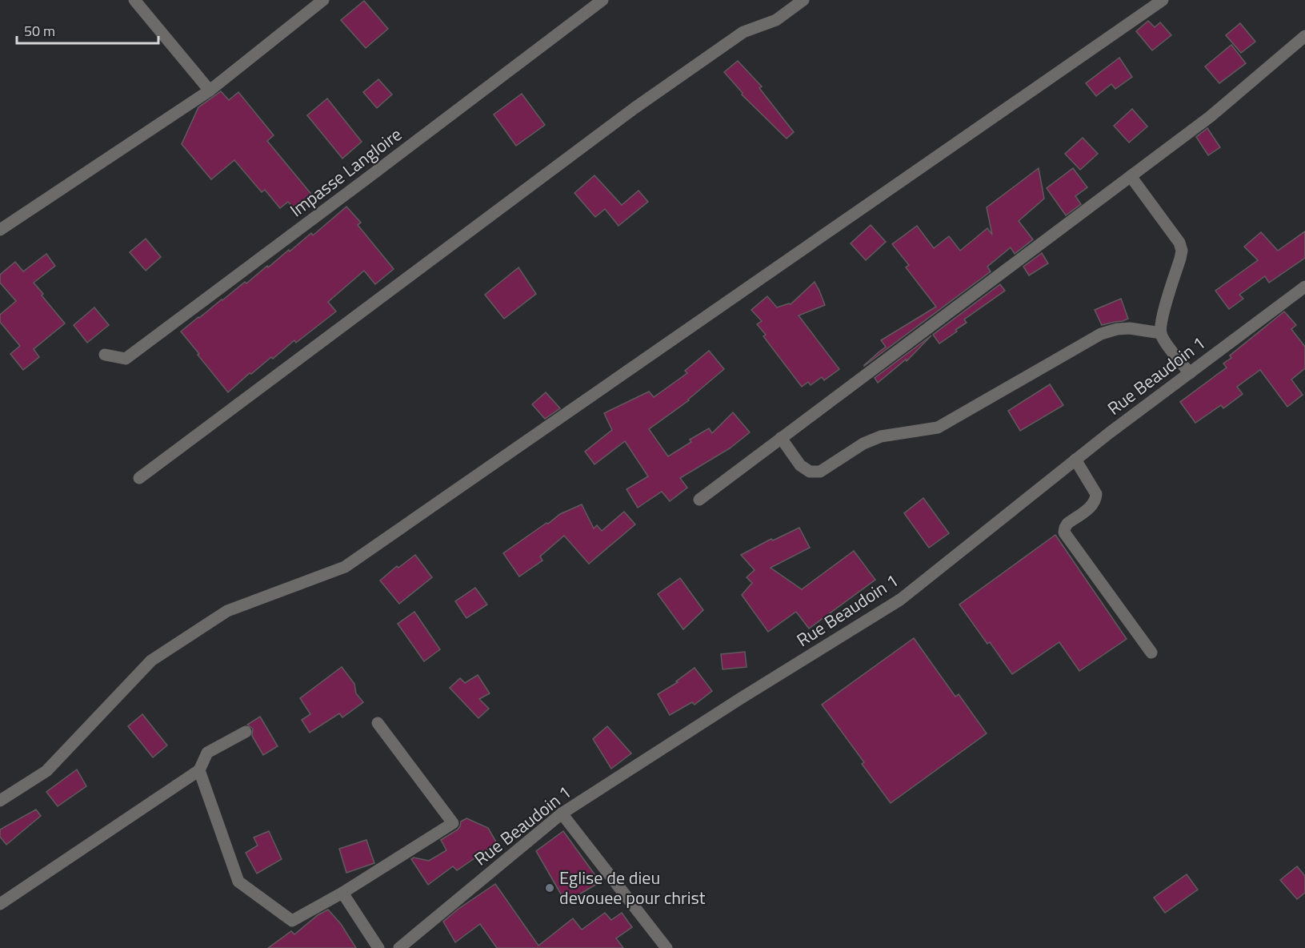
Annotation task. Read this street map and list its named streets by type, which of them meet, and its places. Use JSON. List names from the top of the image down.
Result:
{
  "streets": {
    "street": ["Impasse Langloire", "Rue Beaudoin 1"]
  },
  "places": ["Eglise de dieu devouee pour christ"],
  "scale_bar": "50 m"
}
